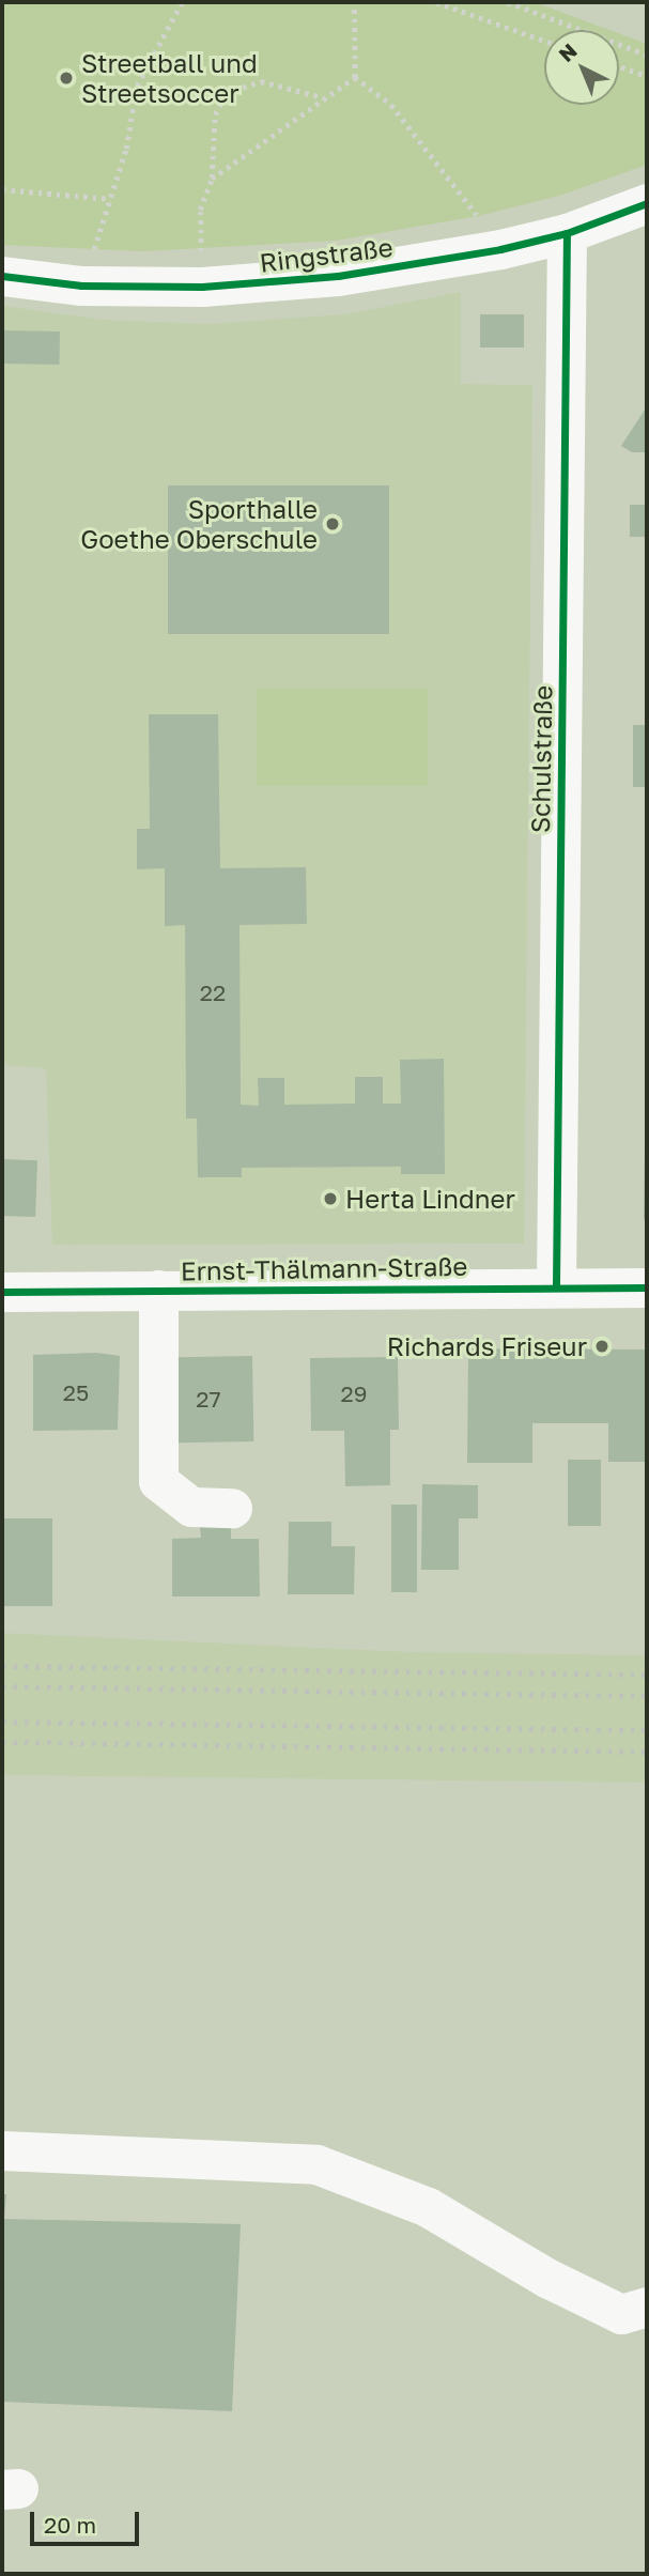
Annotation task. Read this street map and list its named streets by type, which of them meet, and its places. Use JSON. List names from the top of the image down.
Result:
{
  "streets": {
    "street": ["Ringstraße", "Schulstraße", "Ernst-Thälmann-Straße"]
  },
  "crossings": [
    ["Ringstraße", "Schulstraße"],
    ["Schulstraße", "Ernst-Thälmann-Straße"]
  ],
  "places": [
    "Streetball und Streetsoccer",
    "Sporthalle Goethe Oberschule",
    "Herta Lindner",
    "Richards Friseur"
  ],
  "house_numbers": [
    "22",
    "25",
    "29",
    "27"
  ],
  "scale_bar": "20 m",
  "north": "top left"
}
